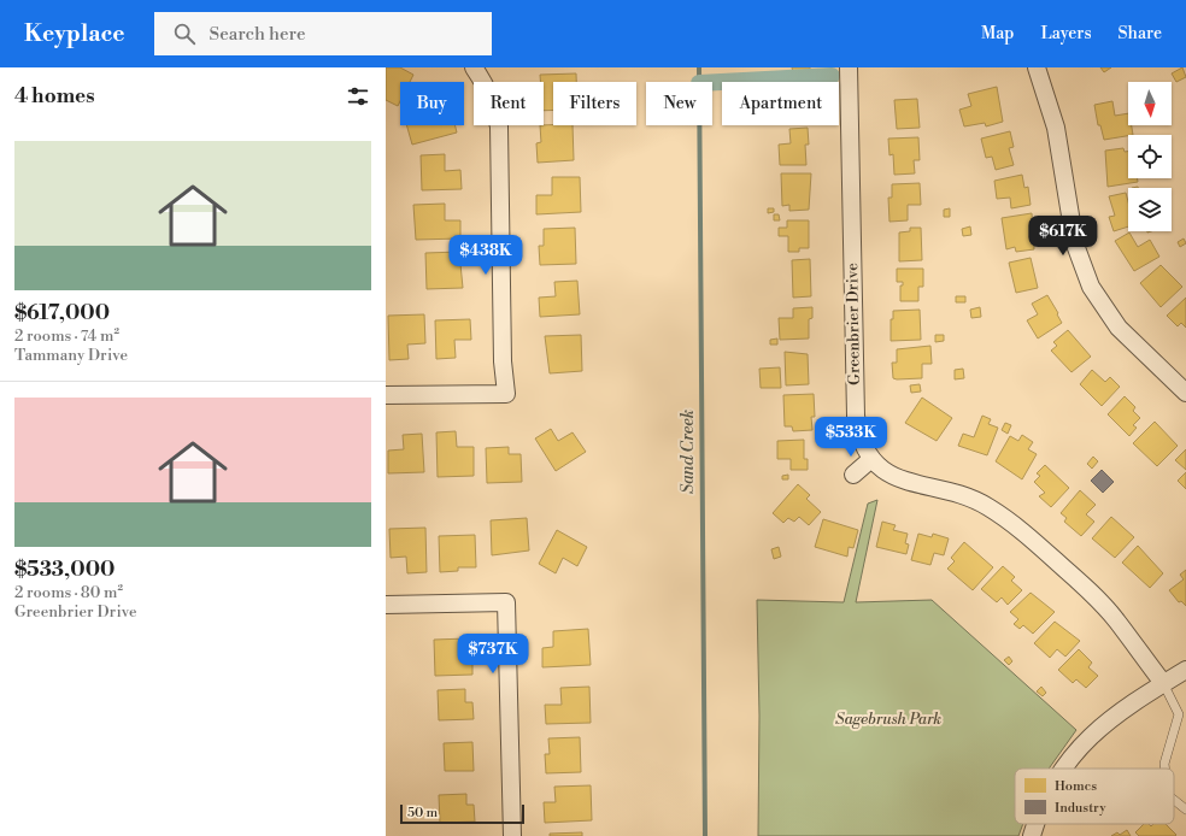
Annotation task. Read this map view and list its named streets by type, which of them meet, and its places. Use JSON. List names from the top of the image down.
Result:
{
  "streets": {
    "street": ["Greenbrier Drive"]
  },
  "water": ["Sand Creek"],
  "parks": ["Sagebrush Park"],
  "legend": ["Homes", "Industry"],
  "scale_bar": "50 m",
  "north": "bottom",
  "page": {
    "header": "Keyplace",
    "search": "Search here",
    "nav": ["Map", "Layers", "Share"],
    "heading": "4 homes",
    "chip": [
      "Buy",
      "Rent",
      "Filters",
      "New",
      "Apartment"
    ],
    "list": [
      {
        "name": "$617,000",
        "note": "2 rooms · 74 m² · Tammany Drive"
      },
      {
        "name": "$533,000",
        "note": "2 rooms · 80 m² · Greenbrier Drive"
      }
    ],
    "price": [
      "$617K",
      "$438K",
      "$533K",
      "$737K"
    ],
    "scale": "50 m"
  }
}
